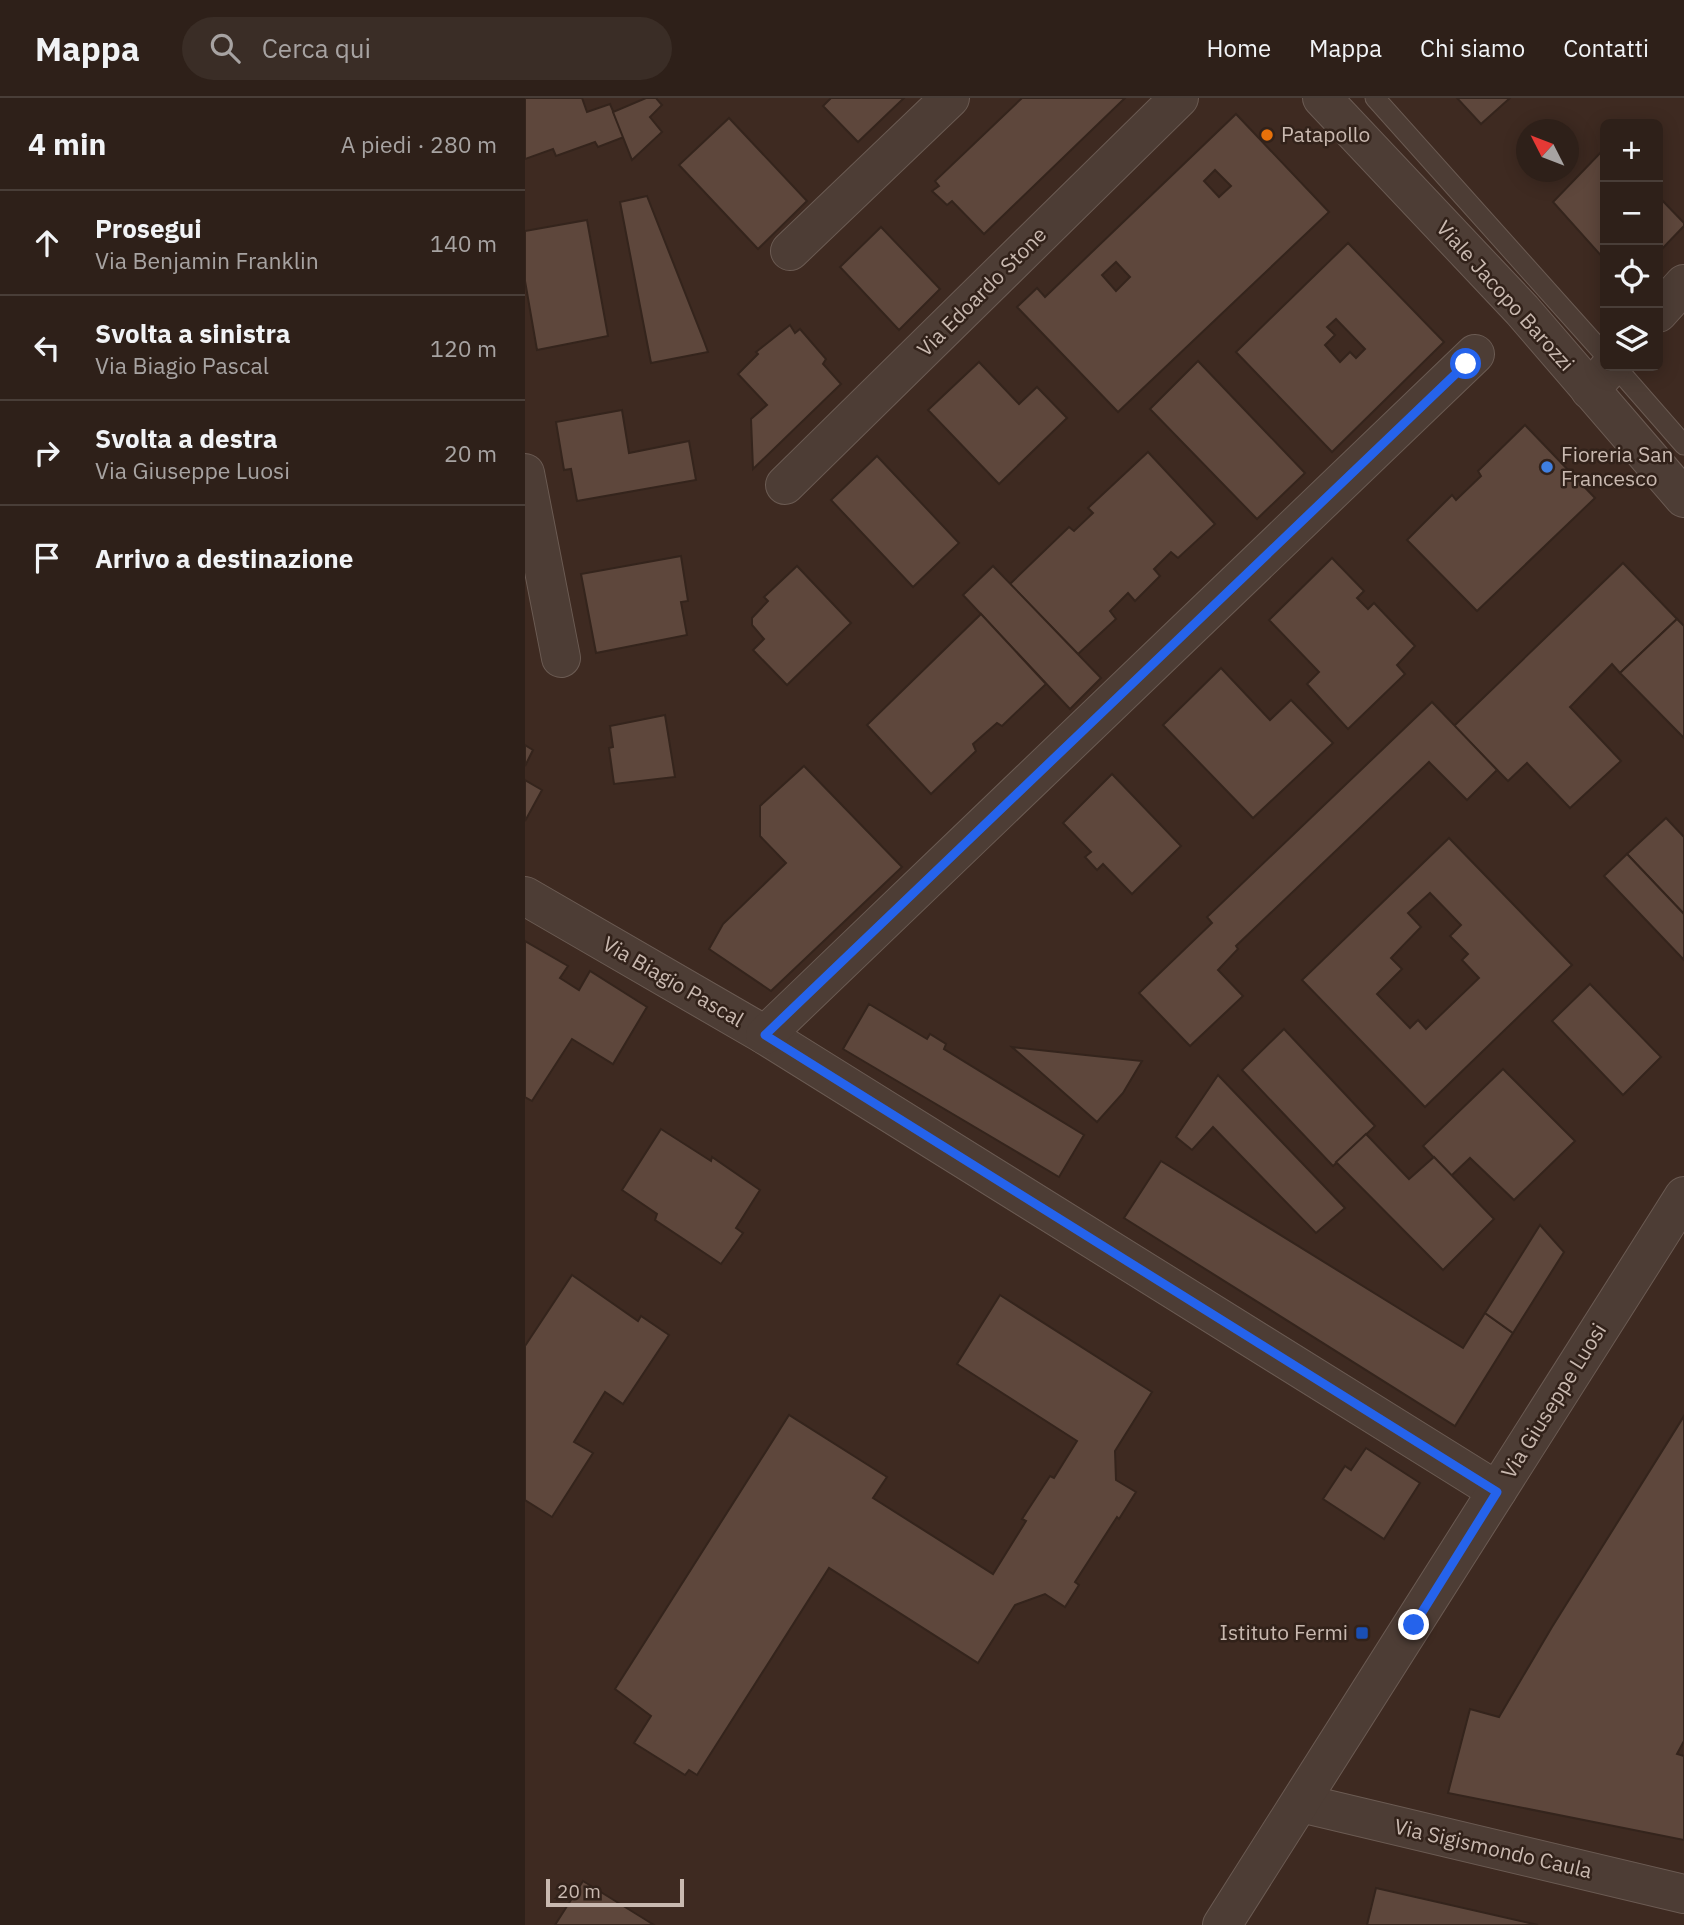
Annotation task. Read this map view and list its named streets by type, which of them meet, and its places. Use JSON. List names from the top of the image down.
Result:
{
  "streets": {
    "street": [
      "Via Edoardo Stone",
      "Viale Jacopo Barozzi",
      "Via Biagio Pascal",
      "Via Giuseppe Luosi",
      "Via Sigismondo Caula"
    ]
  },
  "crossings": [
    ["Via Biagio Pascal", "Via Giuseppe Luosi"],
    ["Via Giuseppe Luosi", "Via Sigismondo Caula"]
  ],
  "places": {
    "other": ["Patapollo", "Fioreria San Francesco"],
    "transit": ["Istituto Fermi"]
  },
  "scale_bar": "20 m",
  "north": "top left",
  "page": {
    "header": "Mappa",
    "search": "Cerca qui",
    "nav": [
      "Home",
      "Mappa",
      "Chi siamo",
      "Contatti"
    ],
    "heading": ["4 min", "A piedi · 280 m"],
    "map_buttons": ["+", "−"],
    "list": [
      ["Prosegui", "Via Benjamin Franklin", "140 m"],
      ["Svolta a sinistra", "Via Biagio Pascal", "120 m"],
      ["Svolta a destra", "Via Giuseppe Luosi", "20 m"],
      "Arrivo a destinazione"
    ],
    "scale": "20 m"
  }
}
